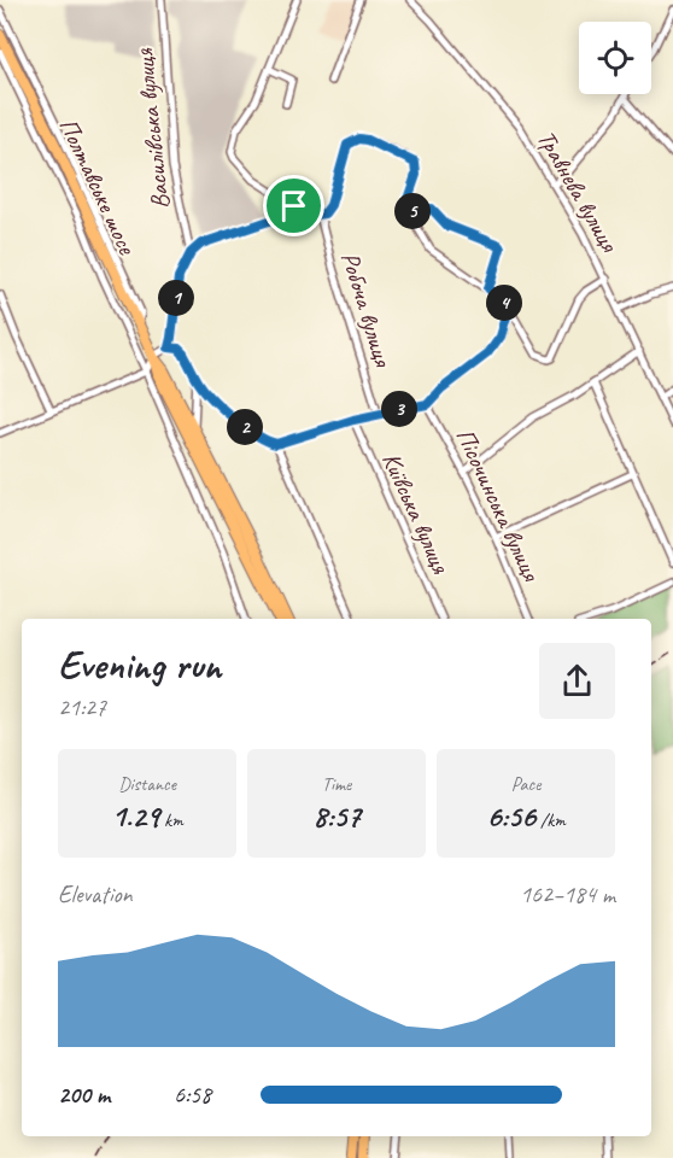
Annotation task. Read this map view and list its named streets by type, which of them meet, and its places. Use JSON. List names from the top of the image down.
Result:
{
  "streets": {
    "highway": ["Полтавське шосе"],
    "street": [
      "Василівська вулиця",
      "Травнева вулиця",
      "Робоча вулиця",
      "Пісочинська вулиця",
      "Київська вулиця"
    ]
  },
  "page": {
    "pins": [
      "5",
      "1",
      "4",
      "3",
      "2"
    ],
    "heading": ["Evening run", "21:27"],
    "stats": [
      ["Distance", "1.29 km"],
      ["Time", "8:57"],
      ["Pace", "6:56 /km"]
    ],
    "chart": ["Elevation", "162–184 m"],
    "list": [
      {
        "name": "200 m",
        "note": "6:58"
      }
    ]
  }
}
